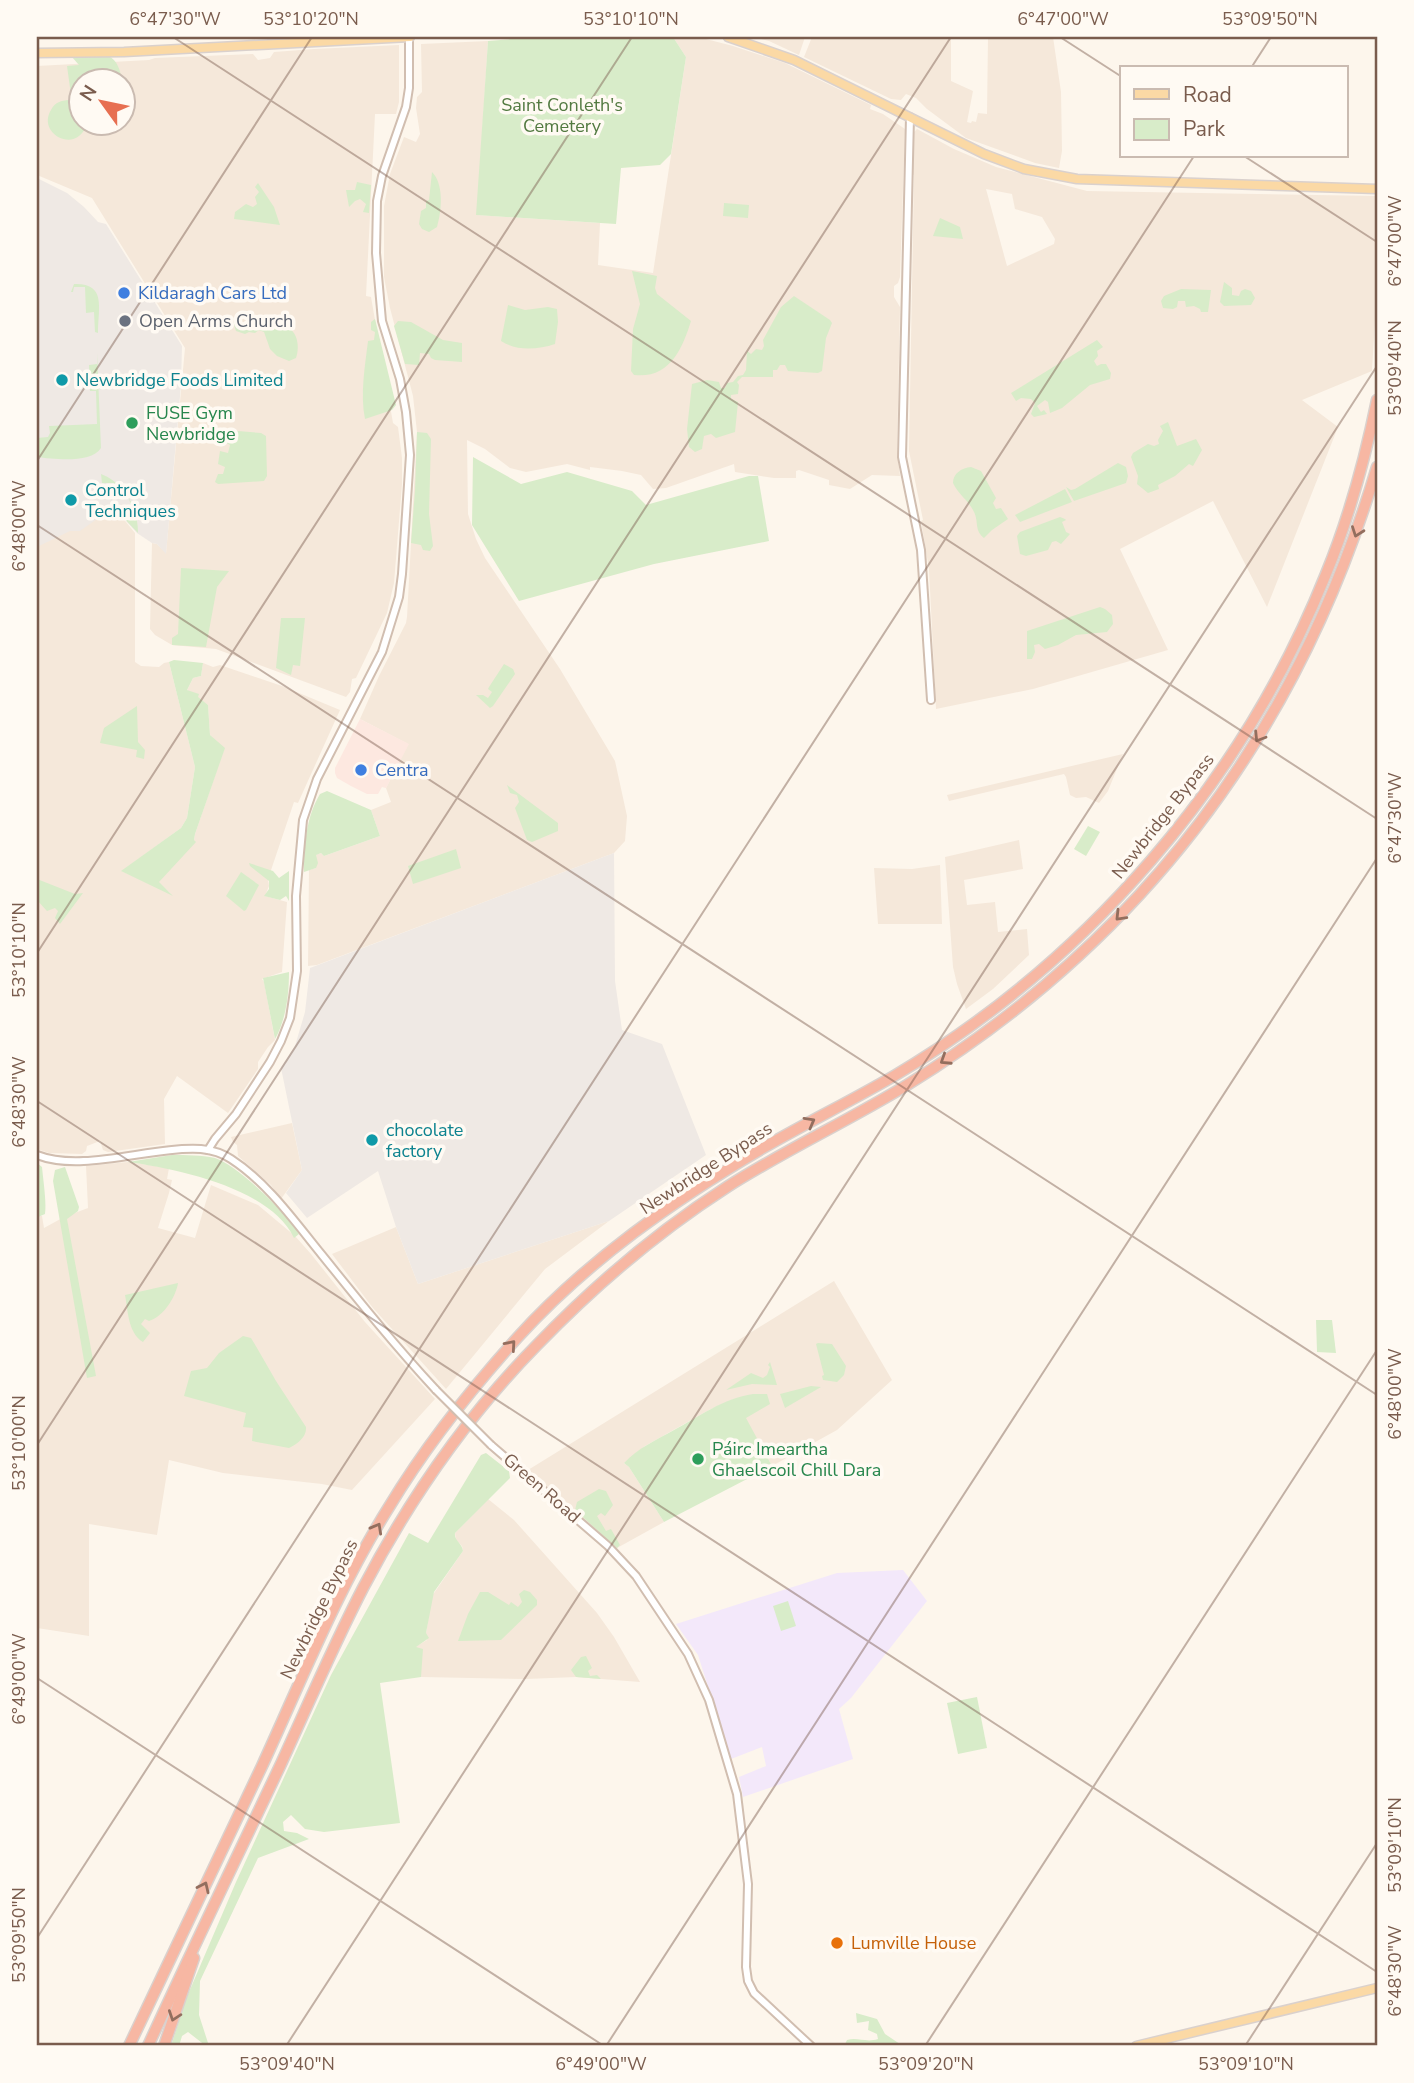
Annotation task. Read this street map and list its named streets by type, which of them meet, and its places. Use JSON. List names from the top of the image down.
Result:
{
  "streets": {
    "highway": ["Newbridge Bypass"],
    "street": ["Green Road"]
  },
  "parks": ["Saint Conleth's Cemetery"],
  "places": [
    "Kildaragh Cars Ltd",
    "Open Arms Church",
    "Newbridge Foods Limited",
    "FUSE Gym Newbridge",
    "Control Techniques",
    "Centra",
    "chocolate factory",
    "Páirc Imeartha Ghaelscoil Chill Dara",
    "Lumville House"
  ],
  "legend": ["Road", "Park"],
  "north": "top left",
  "coordinates": [
    "6°47'30\"W",
    "53°10'20\"N",
    "53°10'10\"N",
    "6°47'00\"W",
    "53°09'50\"N",
    "53°09'40\"N",
    "6°48'00\"W",
    "6°48'30\"W",
    "53°10'00\"N",
    "6°49'00\"W",
    "53°09'10\"N",
    "53°09'20\"N"
  ]
}
